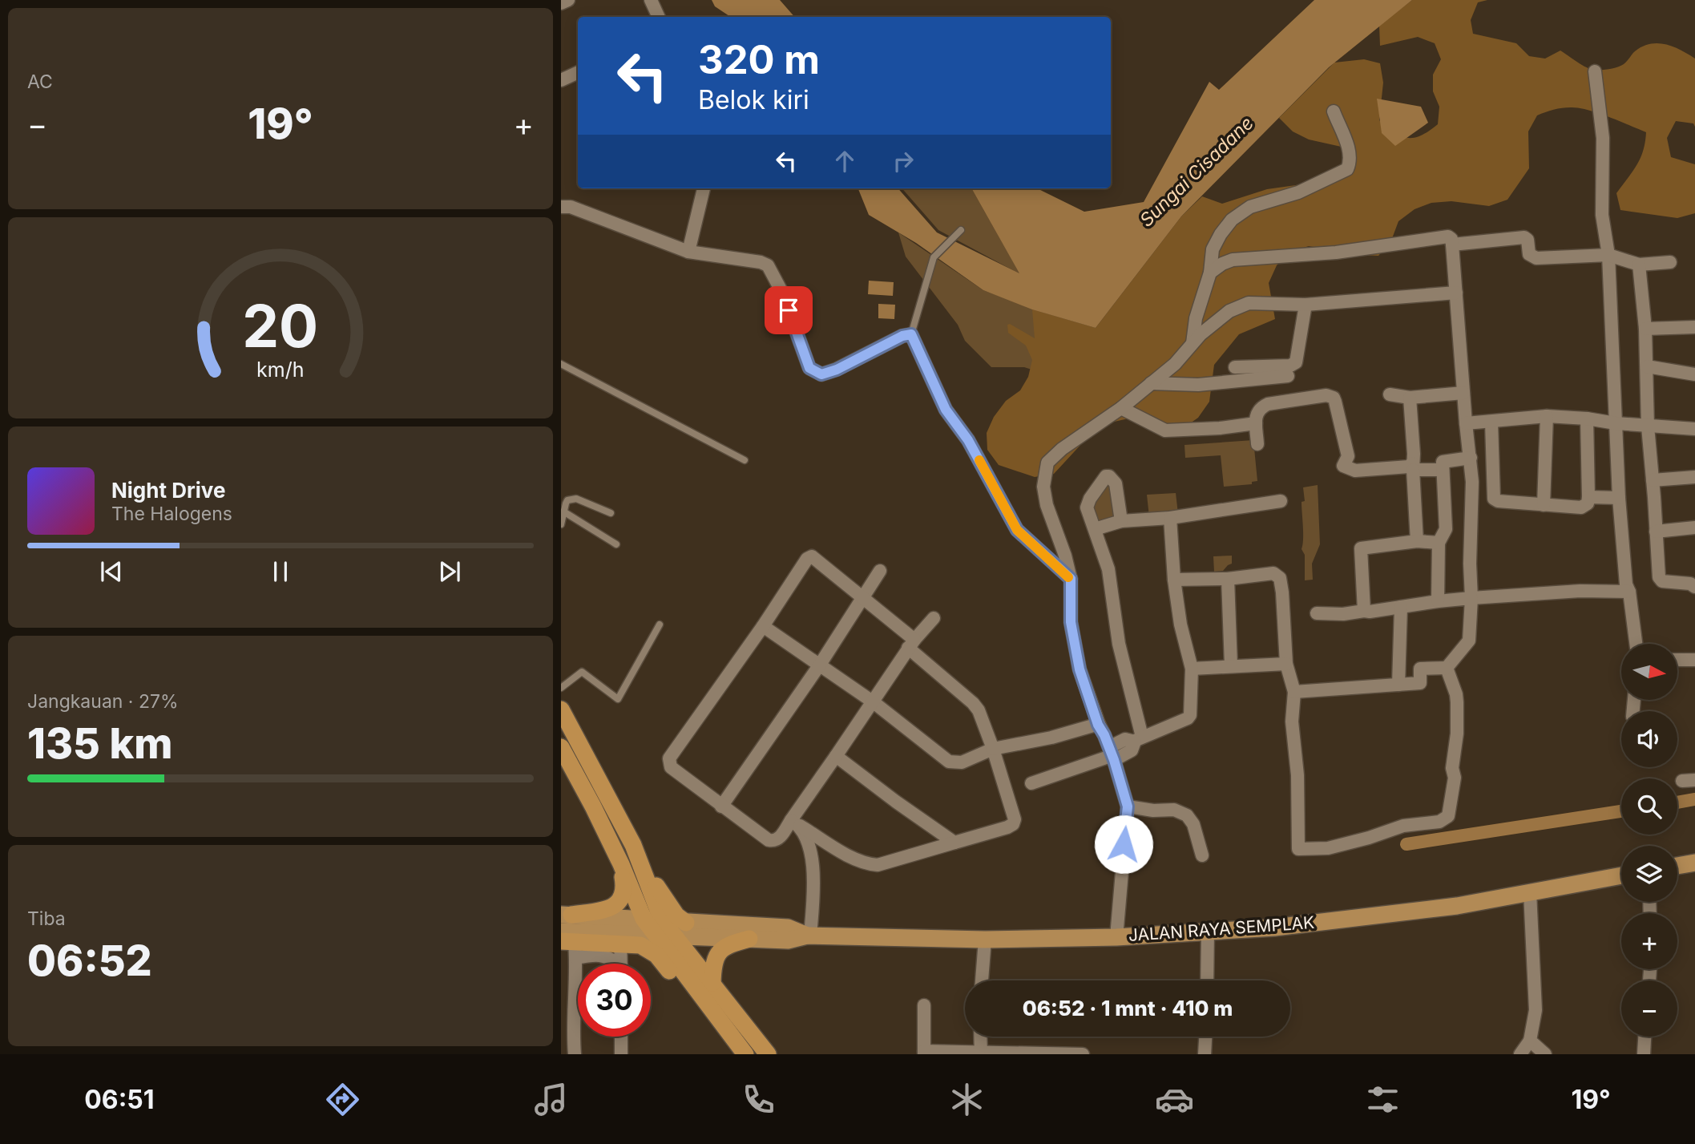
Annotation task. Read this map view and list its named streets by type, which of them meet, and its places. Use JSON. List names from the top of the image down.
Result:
{
  "streets": {
    "main road": ["JALAN RAYA SEMPLAK"]
  },
  "water": ["Sungai Cisadane"],
  "north": "right",
  "page": {
    "tile": [
      "AC",
      ["Jangkauan · 27%", "135 km"],
      ["Tiba", "06:52"]
    ],
    "turn": ["320 m", "Belok kiri"],
    "heat": ["−", "19°", "+"],
    "song": ["Night Drive", "The Halogens"],
    "map_buttons": ["+", "−"],
    "limit": "30",
    "trip": "06:52 · 1 mnt · 410 m",
    "tabs": ["06:51", "19°"],
    "gauge": ["20", "km/h"]
  }
}
